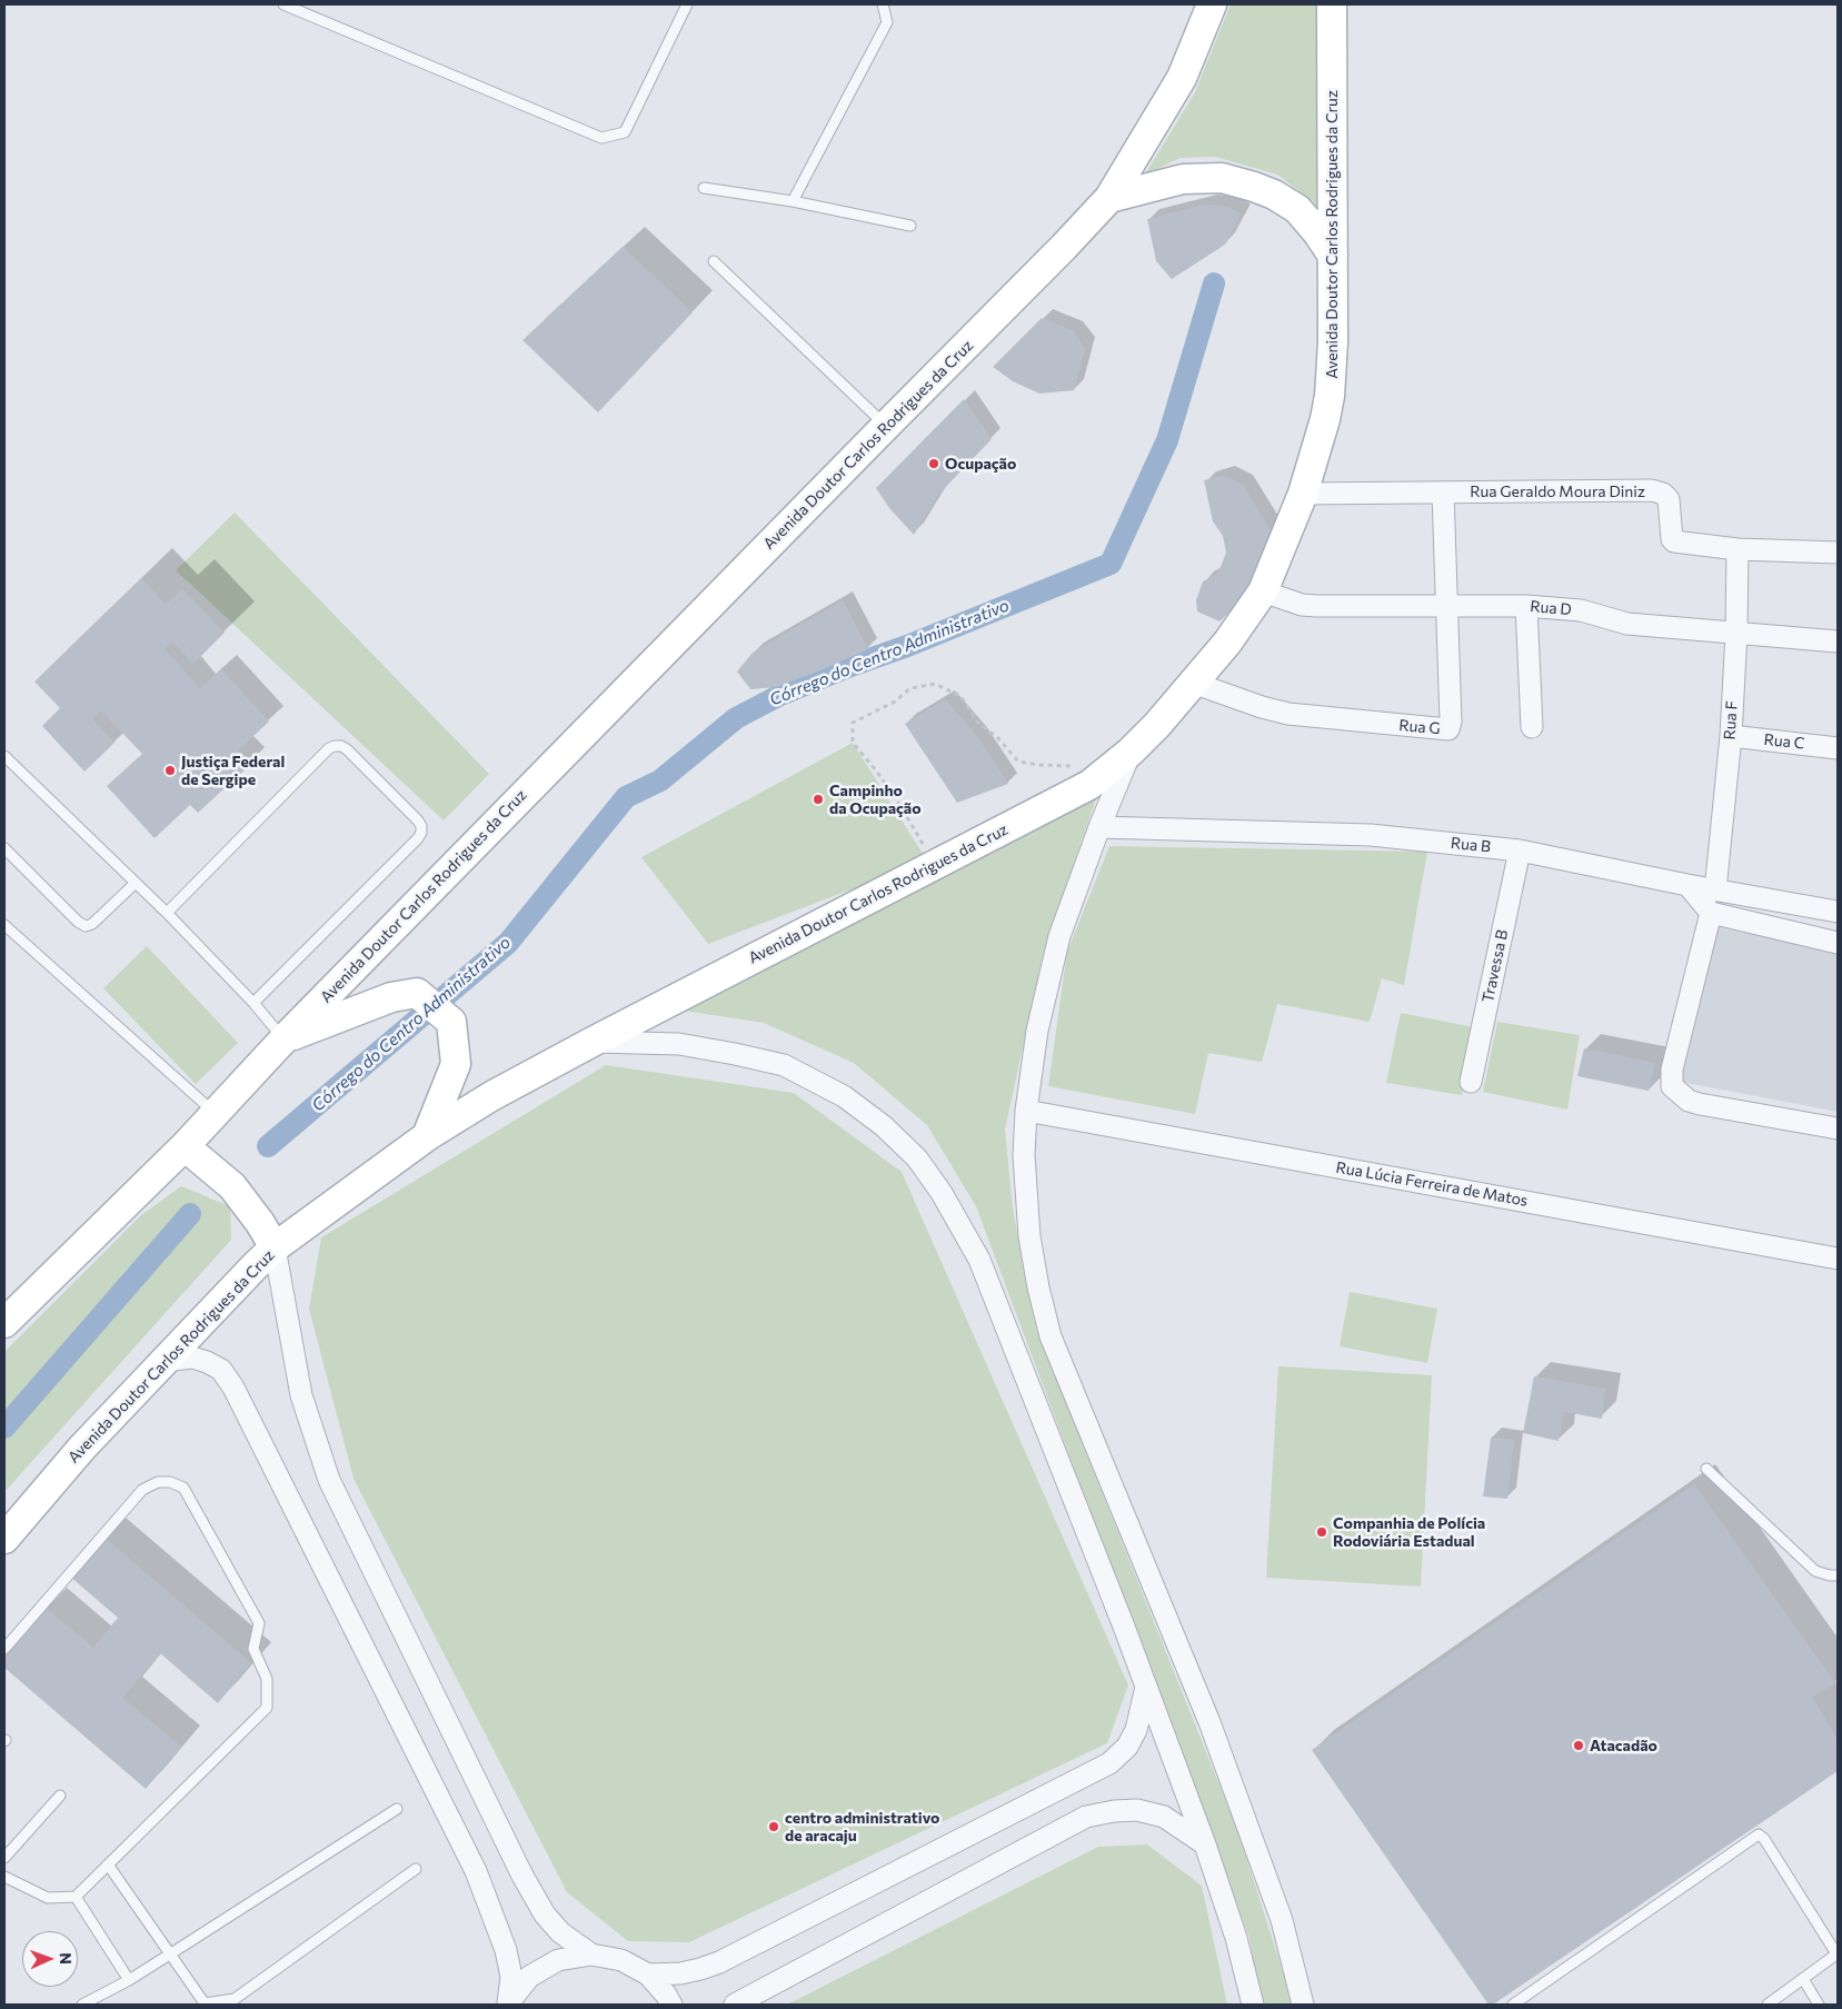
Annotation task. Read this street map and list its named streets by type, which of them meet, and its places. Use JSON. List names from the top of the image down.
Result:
{
  "streets": {
    "main road": ["Avenida Doutor Carlos Rodrigues da Cruz"],
    "street": [
      "Rua Geraldo Moura Diniz",
      "Rua D",
      "Rua F",
      "Rua G",
      "Rua C",
      "Rua B",
      "Travessa B",
      "Rua Lúcia Ferreira de Matos"
    ]
  },
  "crossings": [
    ["Avenida Doutor Carlos Rodrigues da Cruz", "Rua Geraldo Moura Diniz"],
    ["Avenida Doutor Carlos Rodrigues da Cruz", "Rua D"],
    ["Avenida Doutor Carlos Rodrigues da Cruz", "Rua G"],
    ["Rua Geraldo Moura Diniz", "Rua F"],
    ["Rua Geraldo Moura Diniz", "Rua G"],
    ["Rua D", "Rua F"],
    ["Rua D", "Rua G"],
    ["Rua F", "Rua C"],
    ["Rua F", "Rua B"],
    ["Rua B", "Travessa B"]
  ],
  "water": ["Córrego do Centro Administrativo"],
  "places": [
    "Ocupação",
    "Justiça Federal de Sergipe",
    "Campinho da Ocupação",
    "Companhia de Polícia Rodoviária Estadual",
    "Atacadão",
    "centro administrativo de aracaju"
  ],
  "north": "right"
}
